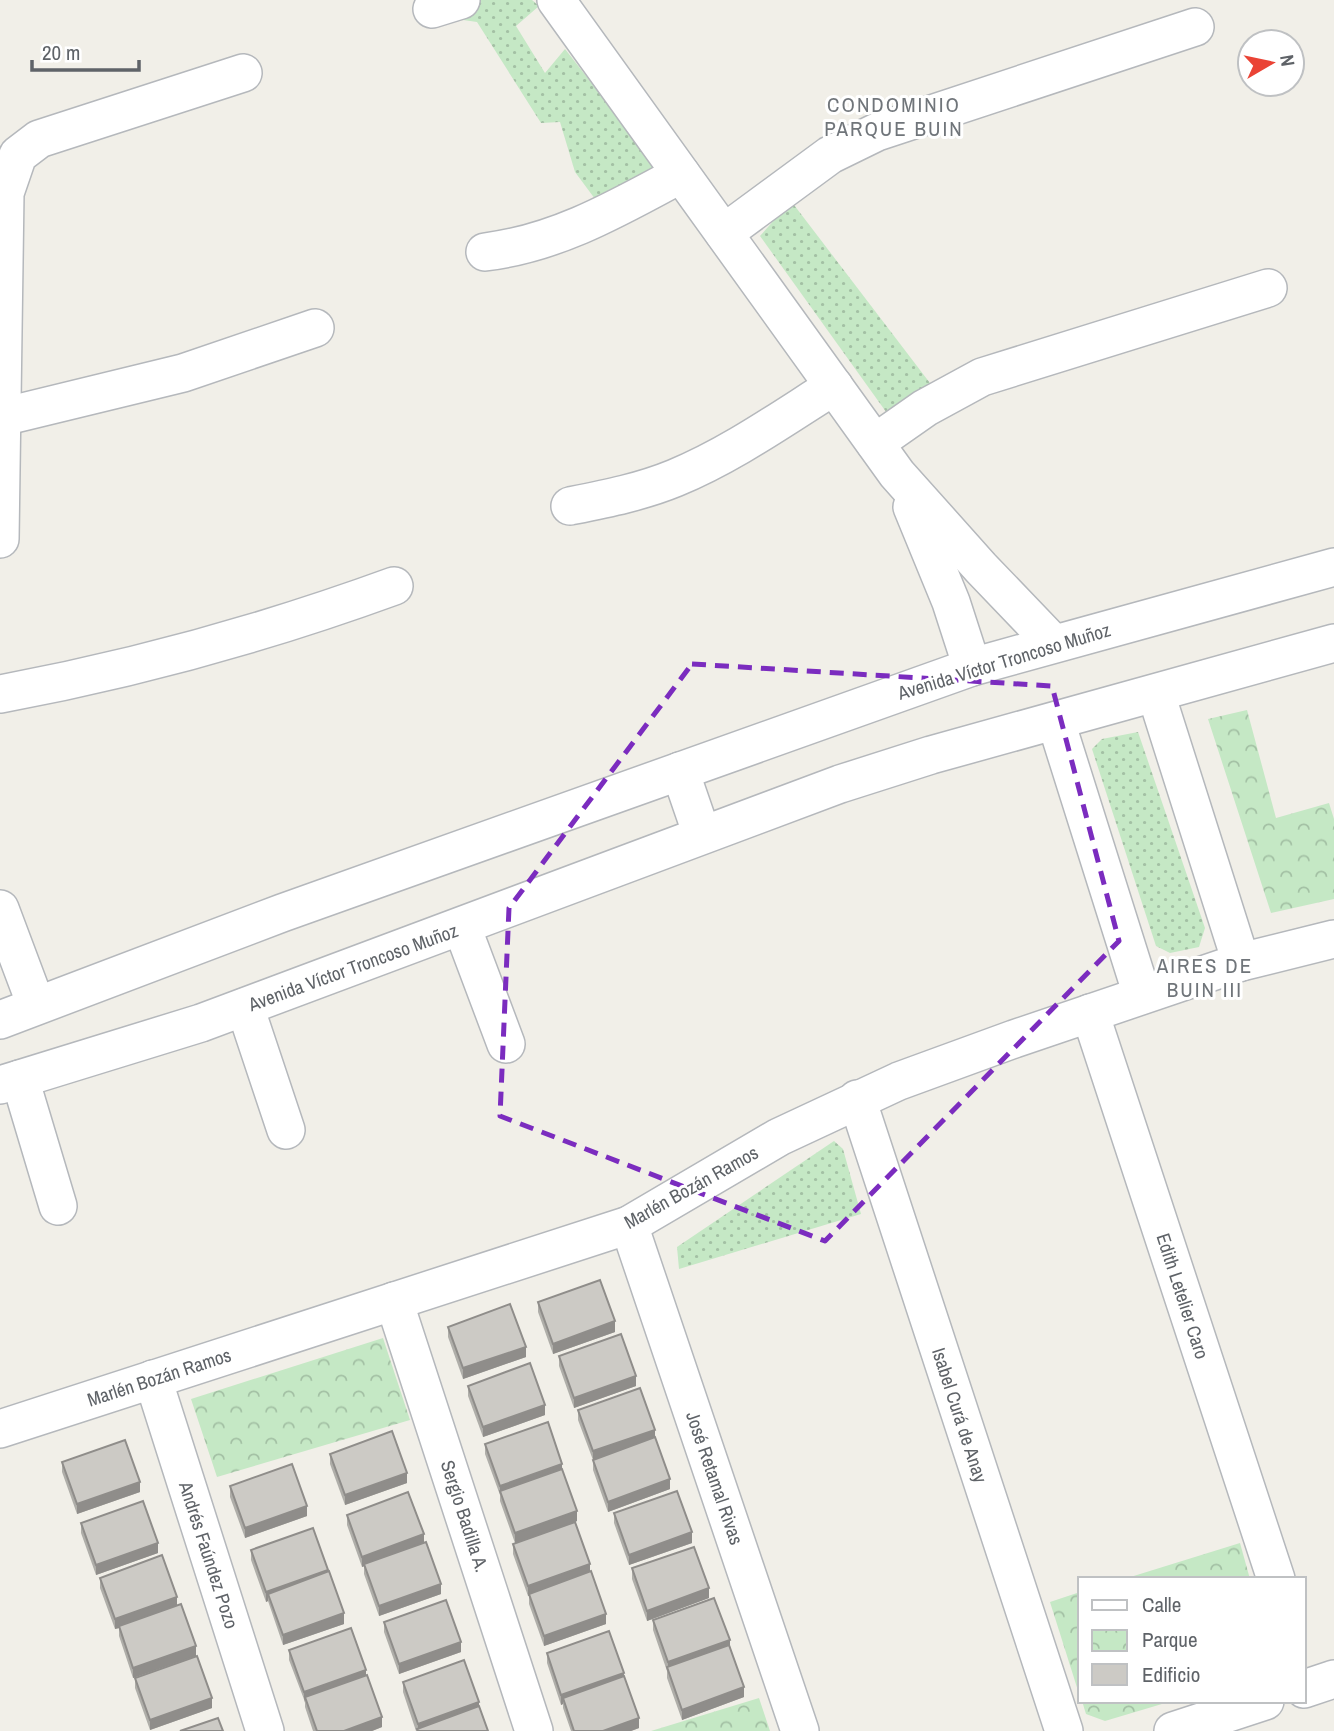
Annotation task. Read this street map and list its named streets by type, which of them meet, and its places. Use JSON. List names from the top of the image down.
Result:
{
  "streets": {
    "street": [
      "Avenida Víctor Troncoso Muñoz",
      "Marlén Bozán Ramos",
      "Edith Letelier Caro",
      "Isabel Curá de Anay",
      "José Retamal Rivas",
      "Sergio Badilla A.",
      "Andrés Faúndez Pozo"
    ]
  },
  "crossings": [
    ["Marlén Bozán Ramos", "Edith Letelier Caro"],
    ["Marlén Bozán Ramos", "Isabel Curá de Anay"],
    ["Marlén Bozán Ramos", "José Retamal Rivas"],
    ["Marlén Bozán Ramos", "Sergio Badilla A."],
    ["Marlén Bozán Ramos", "Andrés Faúndez Pozo"]
  ],
  "districts": ["CONDOMINIO PARQUE BUIN", "AIRES DE BUIN III"],
  "legend": ["Calle", "Parque", "Edificio"],
  "scale_bar": "20 m",
  "north": "right"
}
